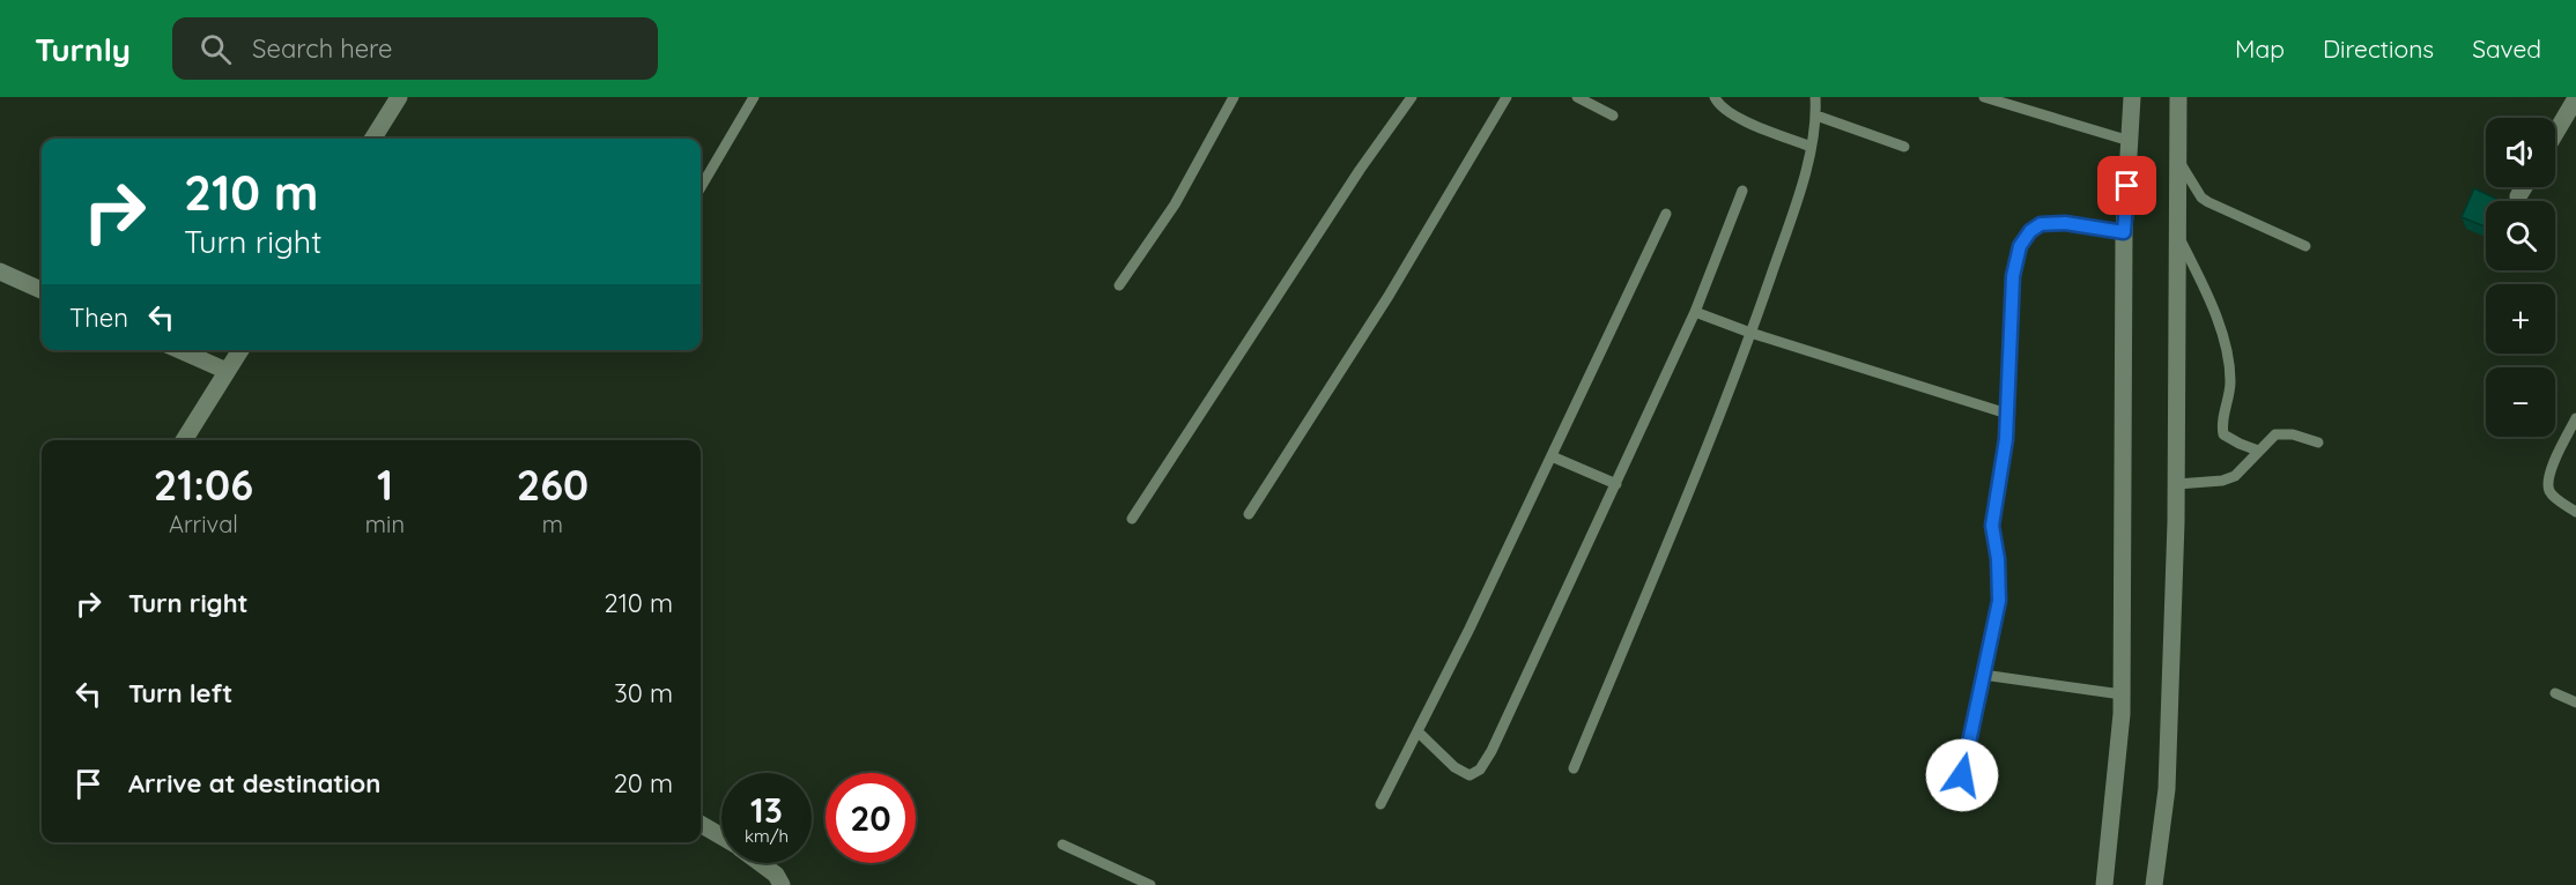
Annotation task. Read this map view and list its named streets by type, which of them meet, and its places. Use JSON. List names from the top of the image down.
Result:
{
  "page": {
    "header": "Turnly",
    "search": "Search here",
    "nav": ["Map", "Directions", "Saved"],
    "map_buttons": ["+", "−"],
    "turn": ["210 m", "Turn right"],
    "then": "Then",
    "eta": [
      "21:06",
      "Arrival",
      "1",
      "min",
      "260",
      "m"
    ],
    "list": [
      {
        "name": "Turn right",
        "value": "210 m"
      },
      {
        "name": "Turn left",
        "value": "30 m"
      },
      {
        "name": "Arrive at destination",
        "value": "20 m"
      }
    ],
    "speed": "13 km/h",
    "limit": "20"
  }
}
